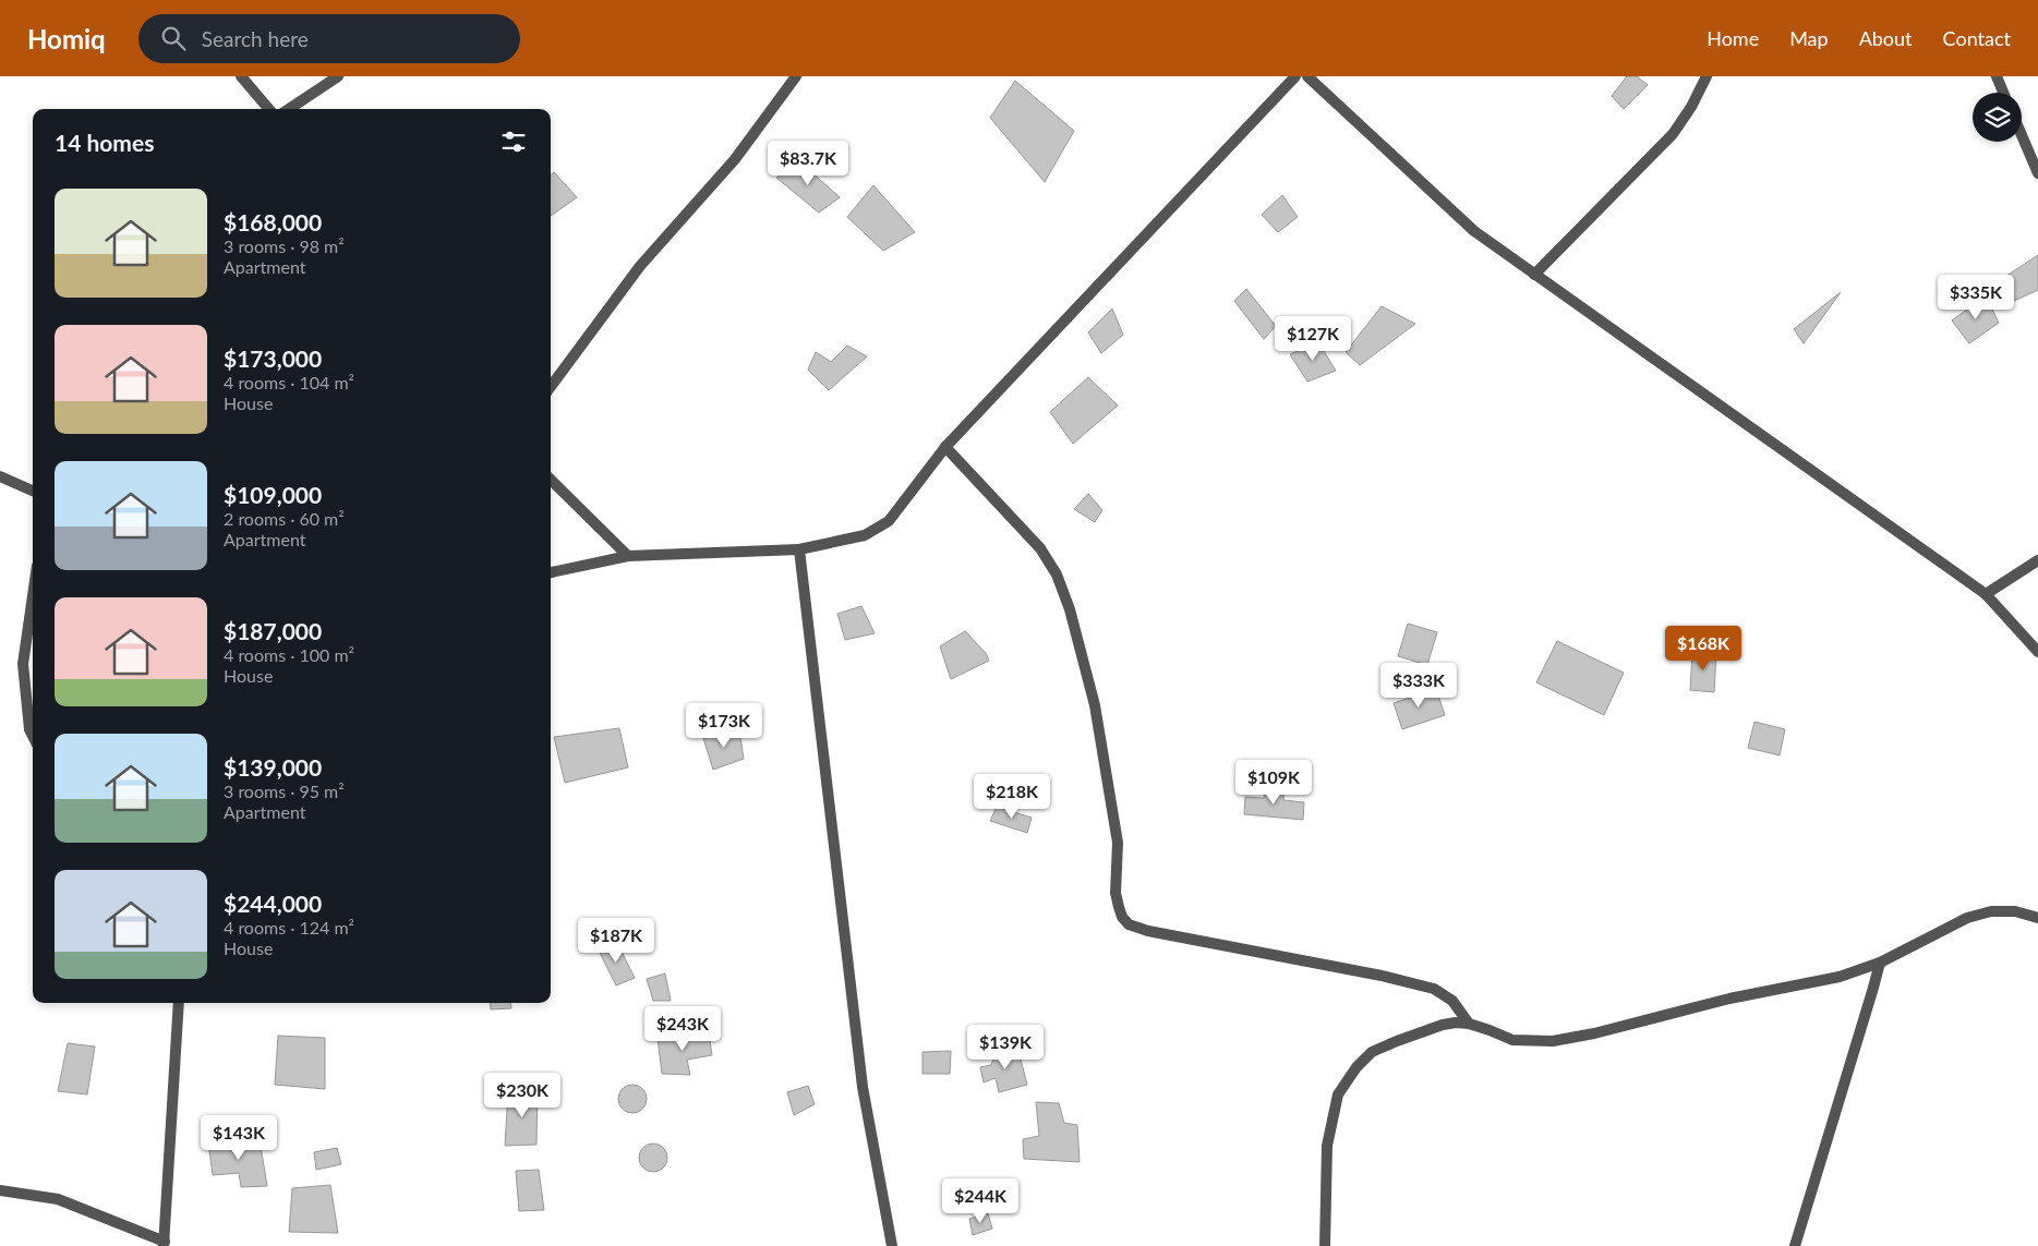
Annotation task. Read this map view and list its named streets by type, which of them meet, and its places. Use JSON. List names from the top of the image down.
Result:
{
  "page": {
    "header": "Homiq",
    "search": "Search here",
    "nav": [
      "Home",
      "Map",
      "About",
      "Contact"
    ],
    "heading": "14 homes",
    "price": [
      "$83.7K",
      "$335K",
      "$127K",
      "$168K",
      "$333K",
      "$173K",
      "$109K",
      "$218K",
      "$187K",
      "$243K",
      "$139K",
      "$230K",
      "$143K",
      "$244K"
    ],
    "list": [
      {
        "name": "$168,000",
        "note": "3 rooms · 98 m² · Apartment"
      },
      {
        "name": "$173,000",
        "note": "4 rooms · 104 m² · House"
      },
      {
        "name": "$109,000",
        "note": "2 rooms · 60 m² · Apartment"
      },
      {
        "name": "$187,000",
        "note": "4 rooms · 100 m² · House"
      },
      {
        "name": "$139,000",
        "note": "3 rooms · 95 m² · Apartment"
      },
      {
        "name": "$244,000",
        "note": "4 rooms · 124 m² · House"
      }
    ]
  }
}
